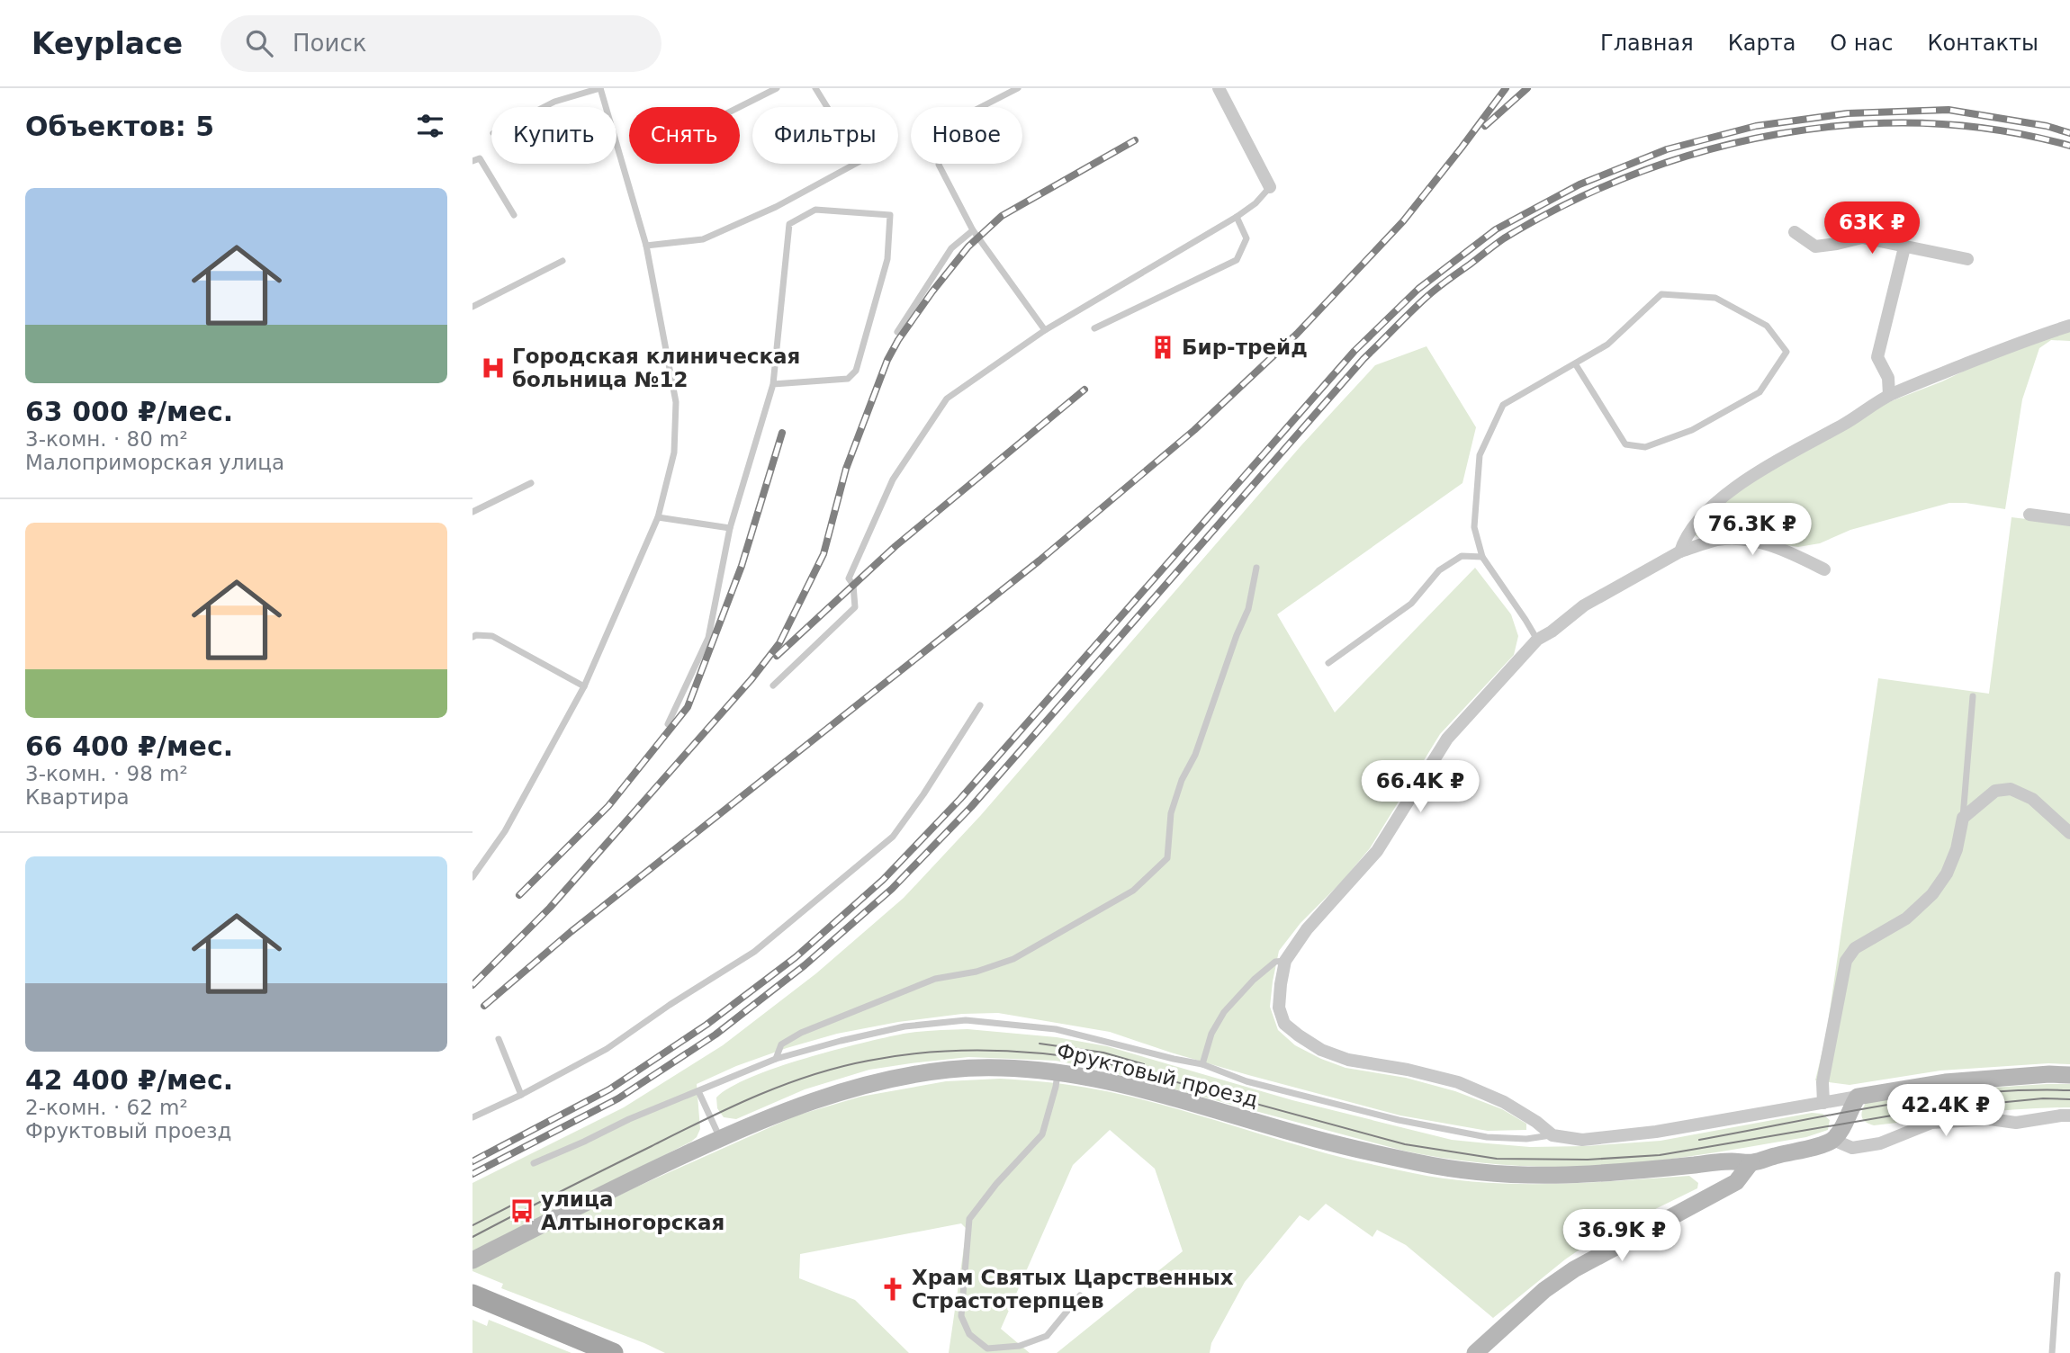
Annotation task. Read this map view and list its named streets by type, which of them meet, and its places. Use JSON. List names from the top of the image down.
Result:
{
  "streets": {
    "street": ["Фруктовый проезд"]
  },
  "places": {
    "building": ["Бир-трейд"],
    "hospital": ["Городская клиническая больница №12"],
    "bus stop": ["улица Алтыногорская"],
    "church": ["Храм Святых Царственных Страстотерпцев"]
  },
  "page": {
    "header": "Keyplace",
    "search": "Поиск",
    "nav": [
      "Главная",
      "Карта",
      "О нас",
      "Контакты"
    ],
    "heading": "Объектов: 5",
    "chip": [
      "Купить",
      "Снять",
      "Фильтры",
      "Новое"
    ],
    "list": [
      {
        "name": "63 000 ₽/мес.",
        "note": "3-комн. · 80 m² · Малоприморская улица"
      },
      {
        "name": "66 400 ₽/мес.",
        "note": "3-комн. · 98 m² · Квартира"
      },
      {
        "name": "42 400 ₽/мес.",
        "note": "2-комн. · 62 m² · Фруктовый проезд"
      }
    ],
    "price": [
      "63K ₽",
      "76.3K ₽",
      "66.4K ₽",
      "42.4K ₽",
      "36.9K ₽"
    ]
  }
}
